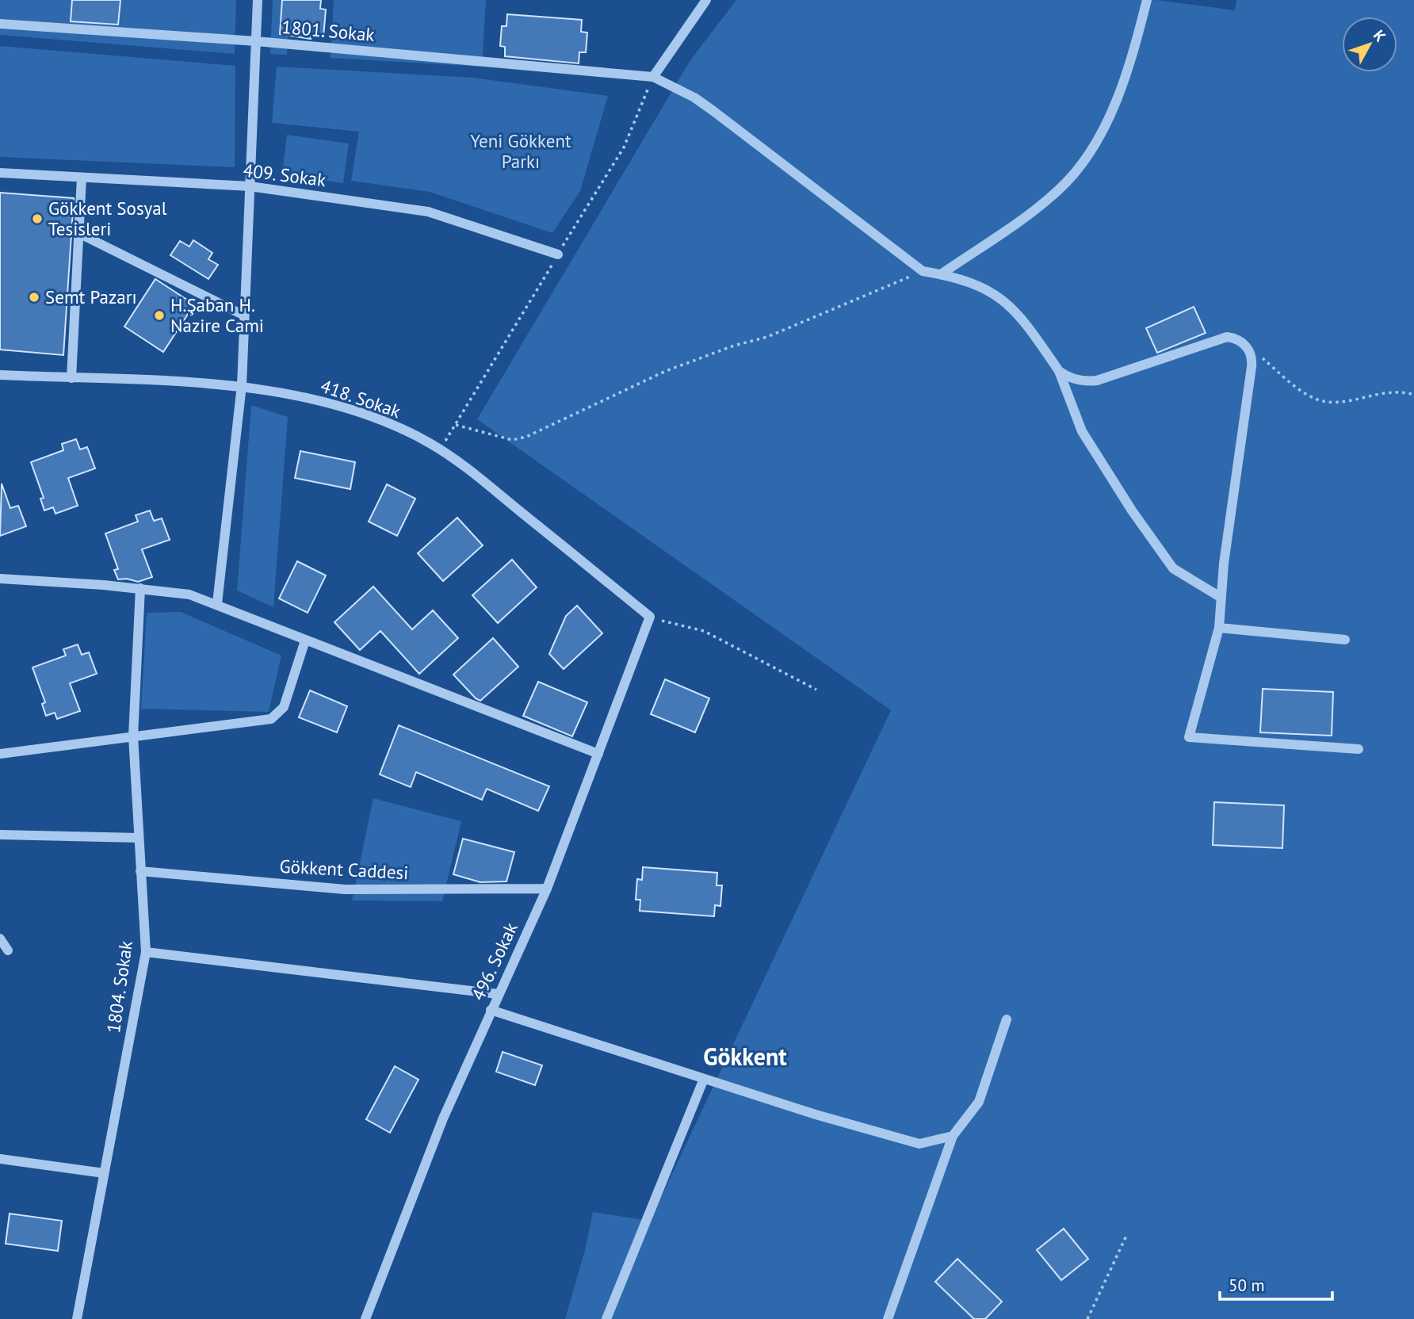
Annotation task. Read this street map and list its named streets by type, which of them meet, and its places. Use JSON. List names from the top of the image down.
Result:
{
  "streets": {
    "street": [
      "1801. Sokak",
      "409. Sokak",
      "418. Sokak",
      "Gökkent Caddesi",
      "496. Sokak",
      "1804. Sokak"
    ]
  },
  "crossings": [
    ["418. Sokak", "496. Sokak"],
    ["Gökkent Caddesi", "496. Sokak"],
    ["Gökkent Caddesi", "1804. Sokak"]
  ],
  "districts": ["Gökkent"],
  "parks": ["Yeni Gökkent Parkı"],
  "places": ["Gökkent Sosyal Tesisleri", "Semt Pazarı", "H.Şaban H. Nazire Cami"],
  "scale_bar": "50 m",
  "north": "top right"
}
